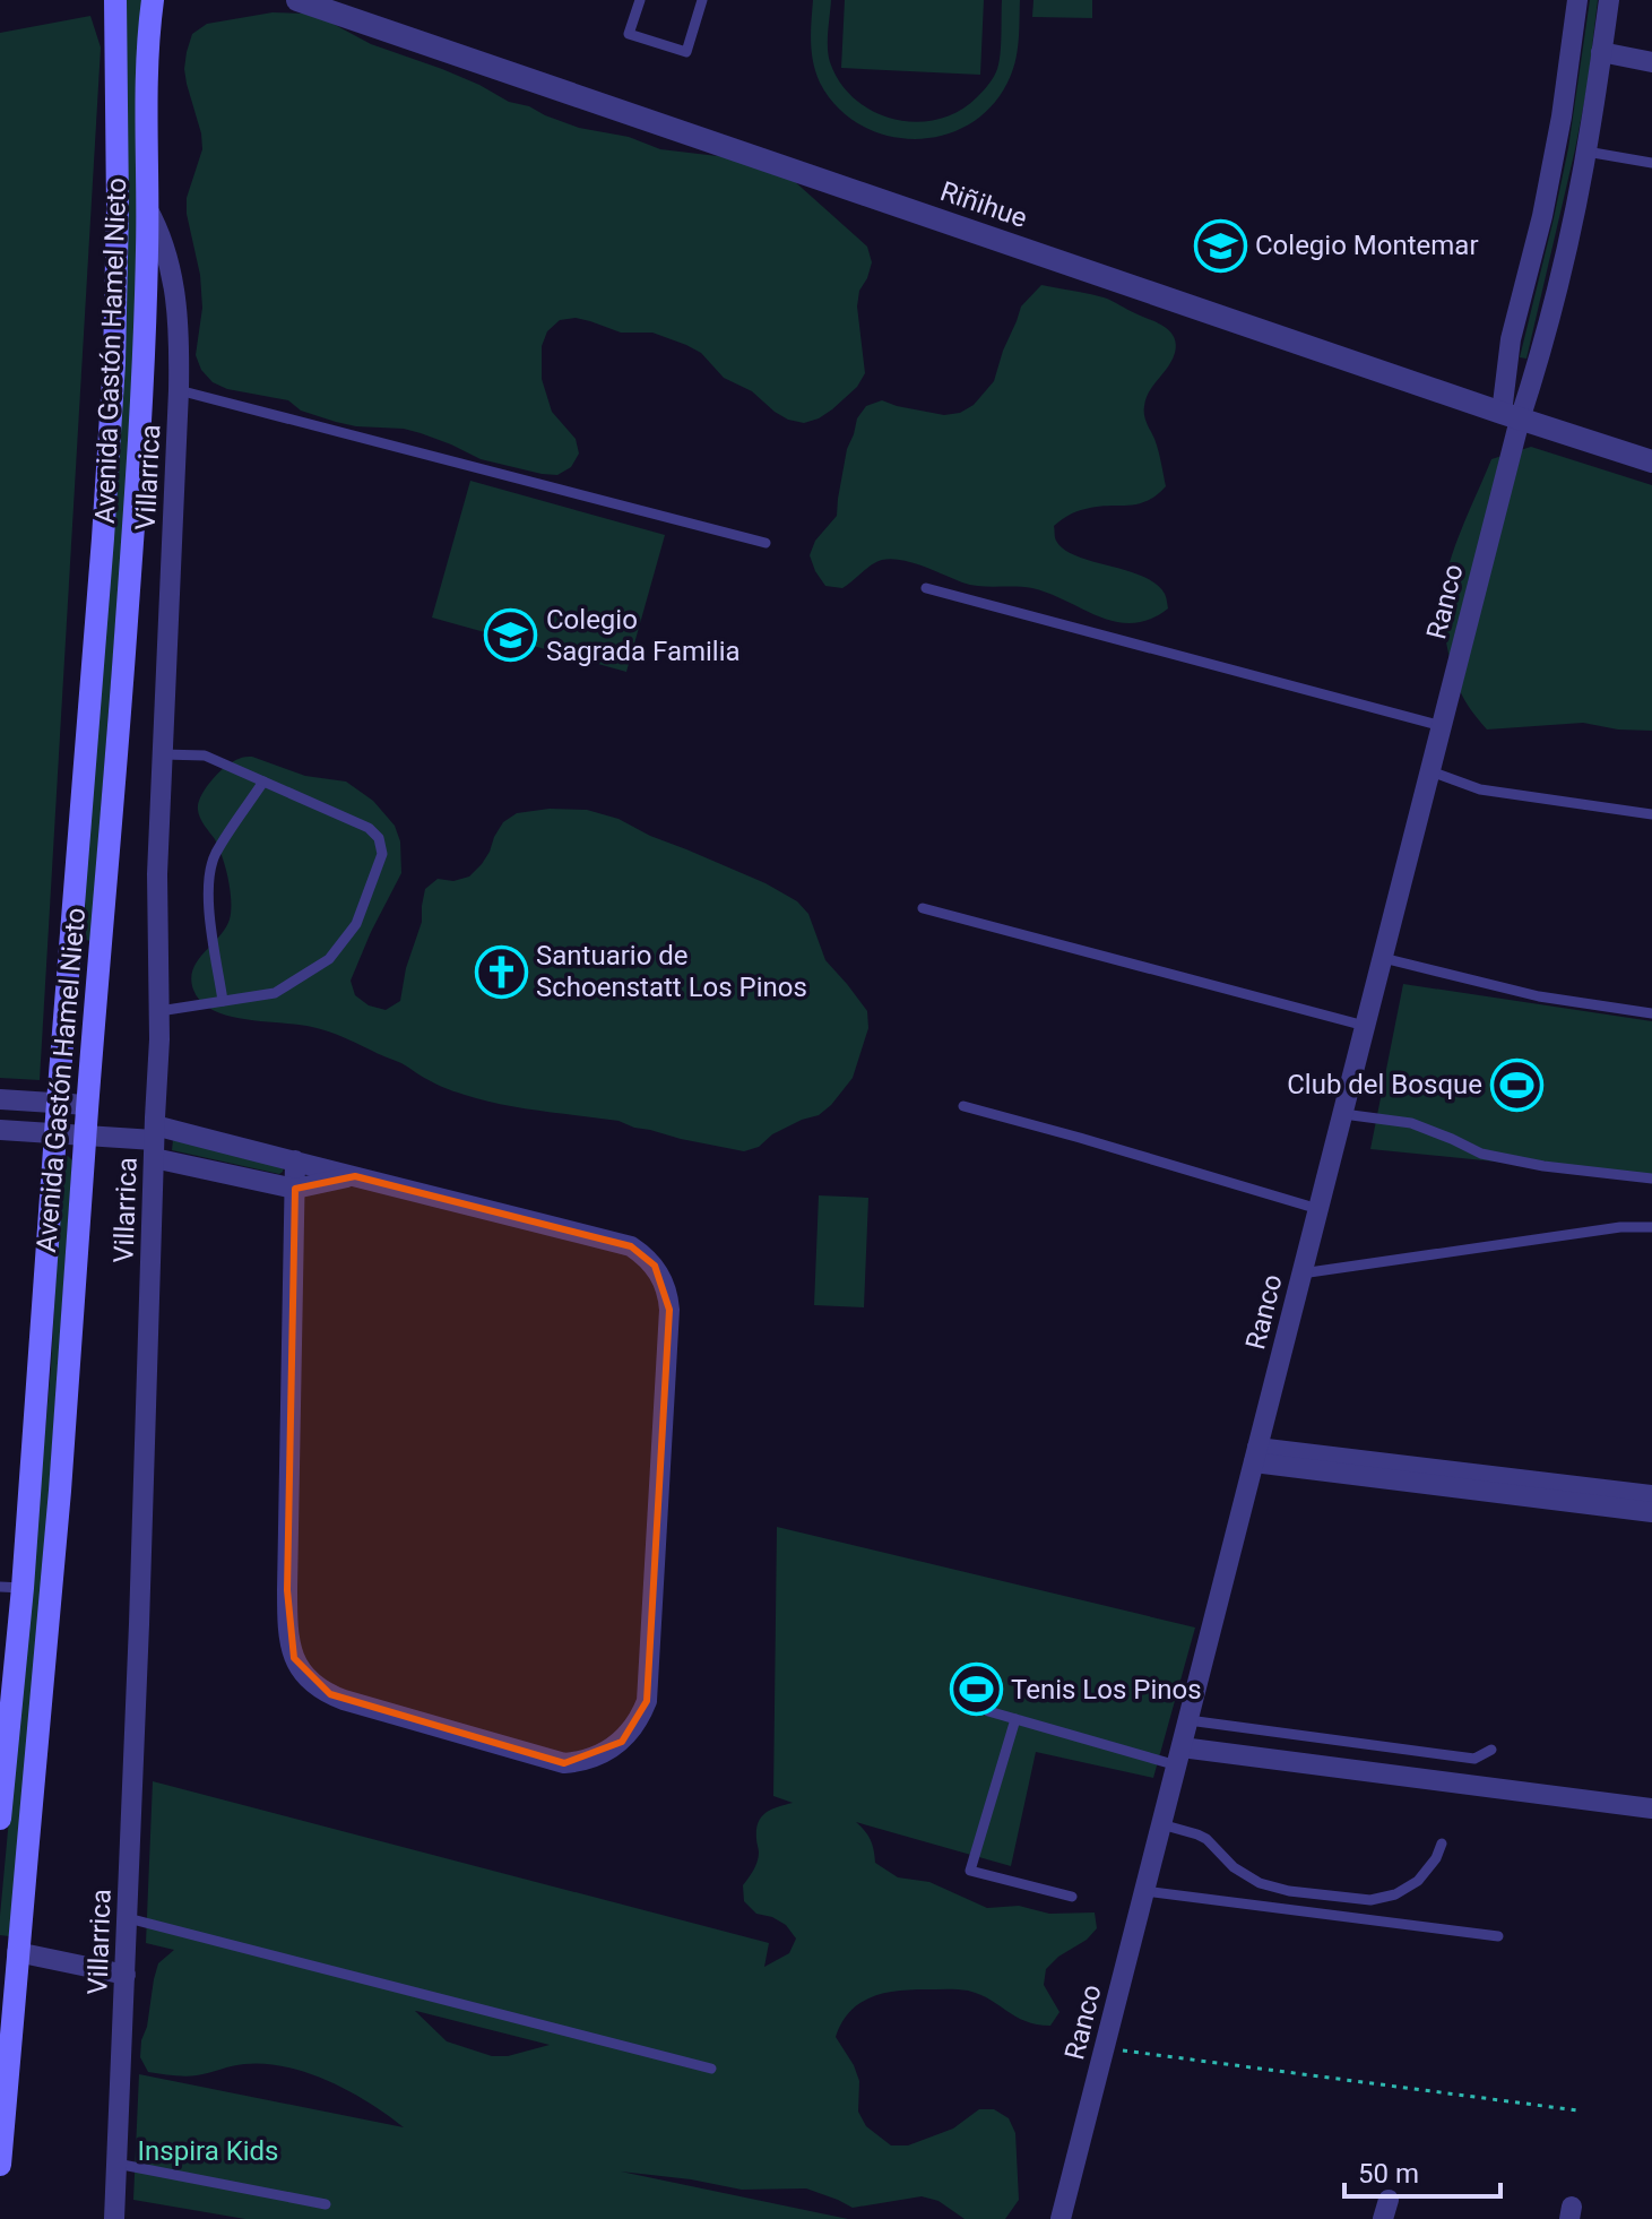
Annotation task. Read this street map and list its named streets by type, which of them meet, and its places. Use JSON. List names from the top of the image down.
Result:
{
  "streets": {
    "main road": ["Avenida Gastón Hamel Nieto"],
    "street": ["Riñihue", "Villarrica", "Ranco"]
  },
  "crossings": [
    ["Riñihue", "Ranco"],
    ["Avenida Gastón Hamel Nieto", "Villarrica"]
  ],
  "parks": ["Inspira Kids"],
  "places": {
    "school or university": ["Colegio Montemar", "Colegio Sagrada Familia"],
    "church": ["Santuario de Schoenstatt Los Pinos"],
    "sports": ["Club del Bosque", "Tenis Los Pinos"]
  },
  "scale_bar": "50 m"
}
